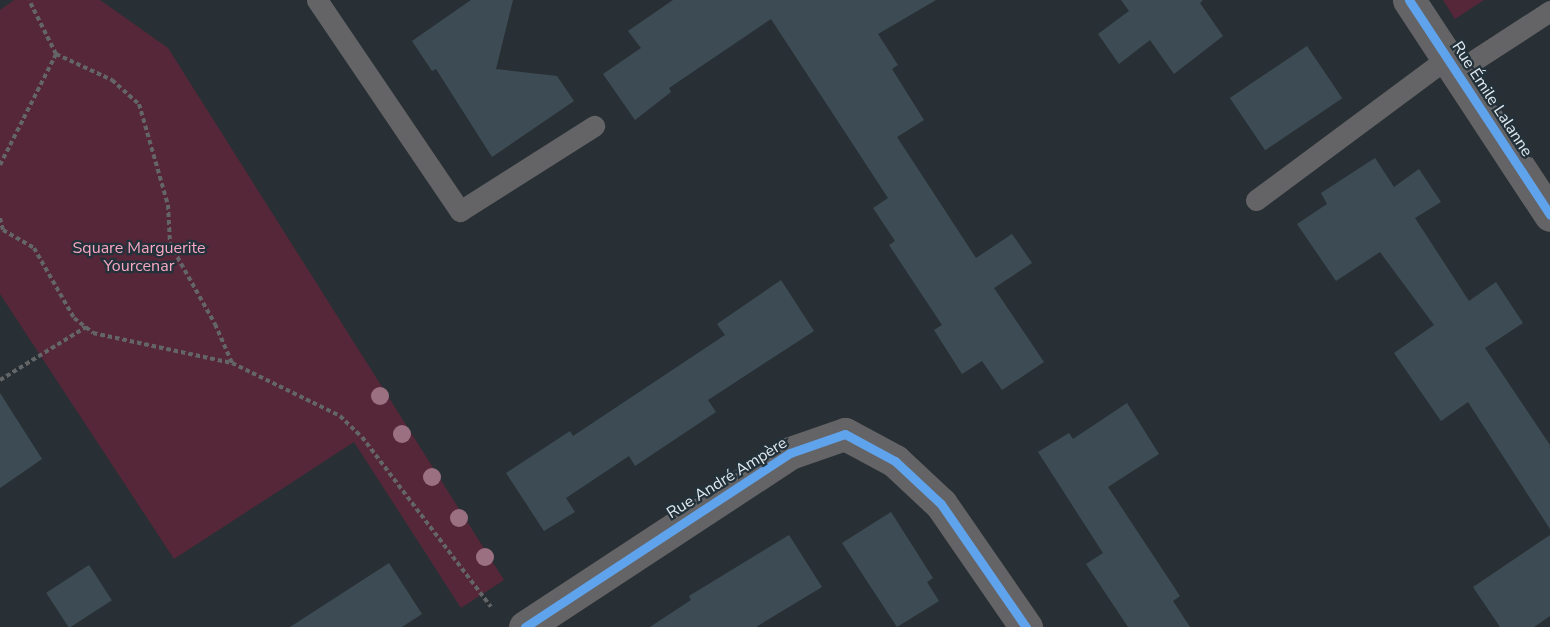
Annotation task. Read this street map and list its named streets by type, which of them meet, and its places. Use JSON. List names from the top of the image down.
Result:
{
  "streets": {
    "street": ["Rue Émile Lalanne", "Rue André Ampère"]
  },
  "parks": ["Square Marguerite Yourcenar"]
}
